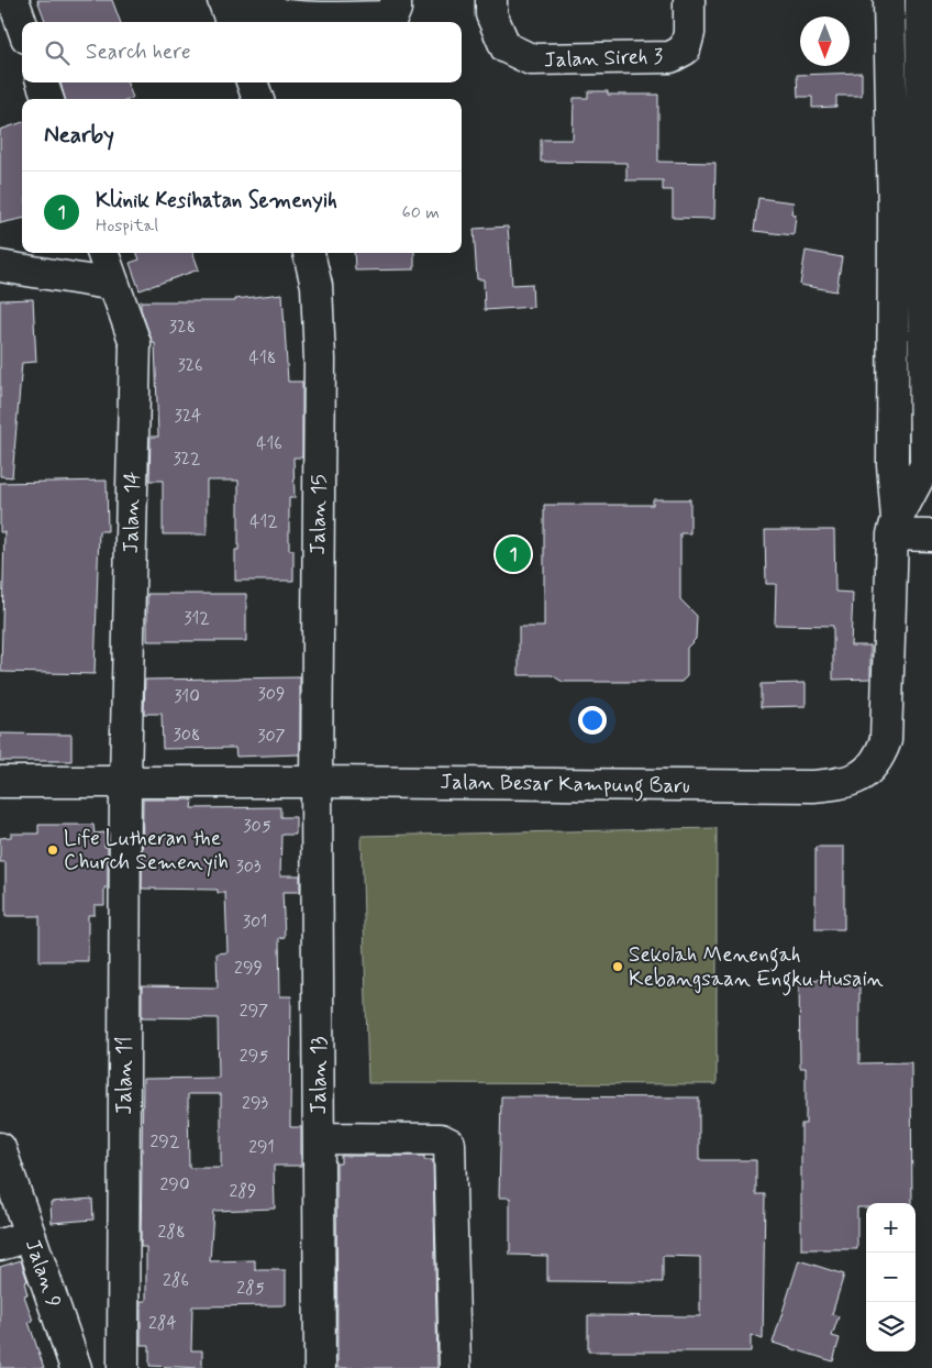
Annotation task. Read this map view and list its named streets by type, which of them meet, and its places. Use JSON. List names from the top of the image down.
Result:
{
  "streets": {
    "street": [
      "Jalan Sireh 3",
      "Jalan 14",
      "Jalan 15",
      "Jalan Besar Kampung Baru",
      "Jalan 11",
      "Jalan 13",
      "Jalan 9"
    ]
  },
  "crossings": [
    ["Jalan 14", "Jalan Besar Kampung Baru"],
    ["Jalan 14", "Jalan 11"],
    ["Jalan 15", "Jalan Besar Kampung Baru"],
    ["Jalan 15", "Jalan 13"],
    ["Jalan Besar Kampung Baru", "Jalan 11"],
    ["Jalan Besar Kampung Baru", "Jalan 13"]
  ],
  "places": ["Life Lutheran the Church Semenyih", "Sekolah Menengah Kebangsaan Engku Husain"],
  "house_numbers": [
    "328",
    "418",
    "326",
    "324",
    "416",
    "322",
    "412",
    "312",
    "309",
    "310",
    "308",
    "307",
    "305",
    "303",
    "301",
    "299",
    "297",
    "295",
    "293",
    "292",
    "291",
    "290",
    "289",
    "288",
    "286",
    "285",
    "284"
  ],
  "north": "bottom",
  "page": {
    "search": "Search here",
    "heading": "Nearby",
    "list": [
      {
        "mark": "1",
        "name": "Klinik Kesihatan Semenyih",
        "note": "Hospital",
        "value": "60 m"
      }
    ],
    "pins": "1",
    "map_buttons": ["+", "−"]
  }
}
